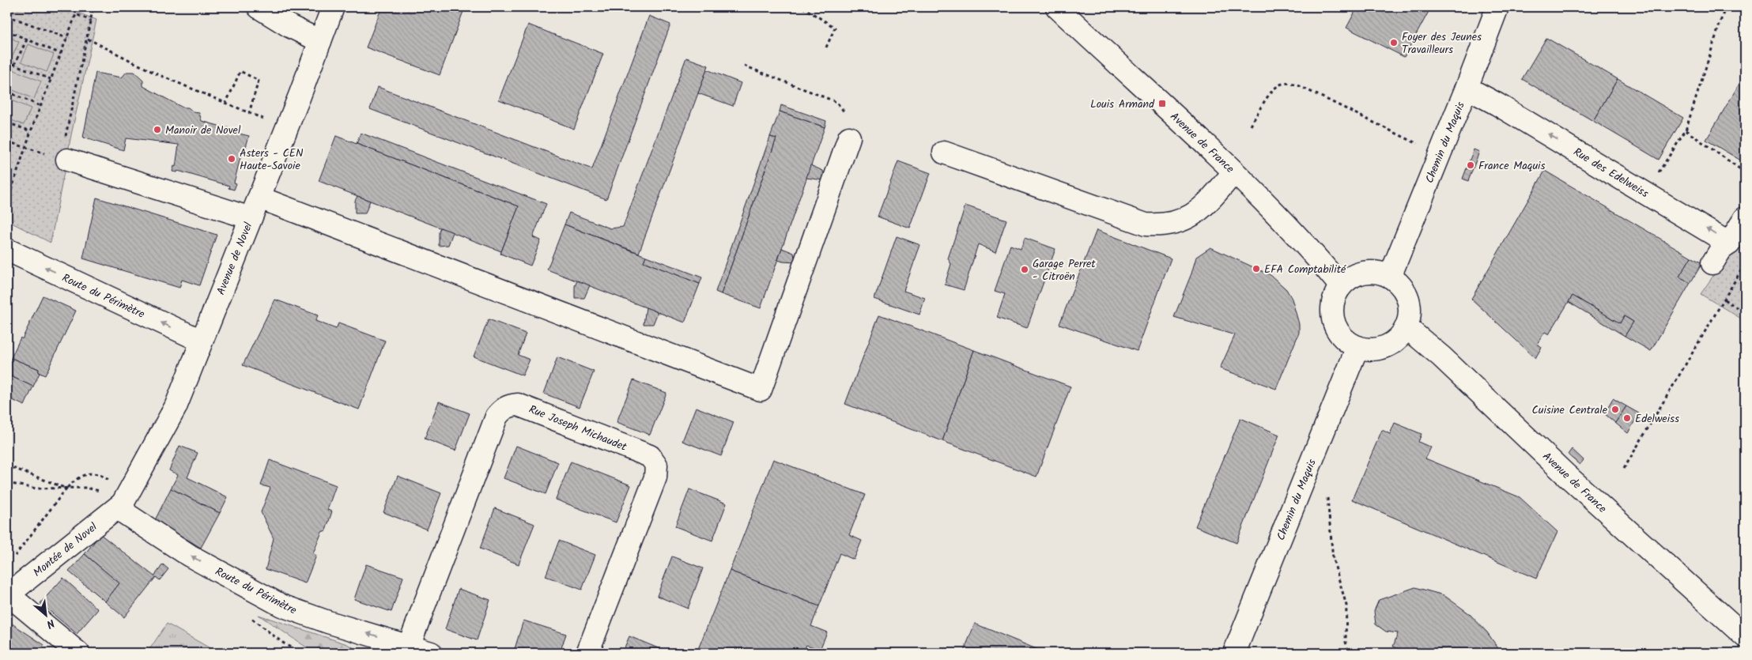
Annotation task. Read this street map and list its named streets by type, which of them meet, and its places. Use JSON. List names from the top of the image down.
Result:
{
  "streets": {
    "street": [
      "Avenue de France",
      "Chemin du Maquis",
      "Rue des Edelweiss",
      "Avenue de Novel",
      "Route du Périmètre",
      "Rue Joseph Michaudet",
      "Montée de Novel"
    ]
  },
  "crossings": [
    ["Avenue de France", "Chemin du Maquis"],
    ["Chemin du Maquis", "Rue des Edelweiss"],
    ["Avenue de Novel", "Route du Périmètre"],
    ["Avenue de Novel", "Montée de Novel"],
    ["Route du Périmètre", "Rue Joseph Michaudet"],
    ["Route du Périmètre", "Montée de Novel"]
  ],
  "one_way": ["Rue des Edelweiss"],
  "places": {
    "other": [
      "Foyer des Jeunes Travailleurs",
      "Manoir de Novel",
      "Asters - CEN Haute-Savoie",
      "France Maquis",
      "EFA Comptabilité",
      "Garage Perret - Citroën",
      "Cuisine Centrale",
      "Edelweiss"
    ],
    "transit": ["Louis Armand"]
  },
  "north": "bottom right"
}
